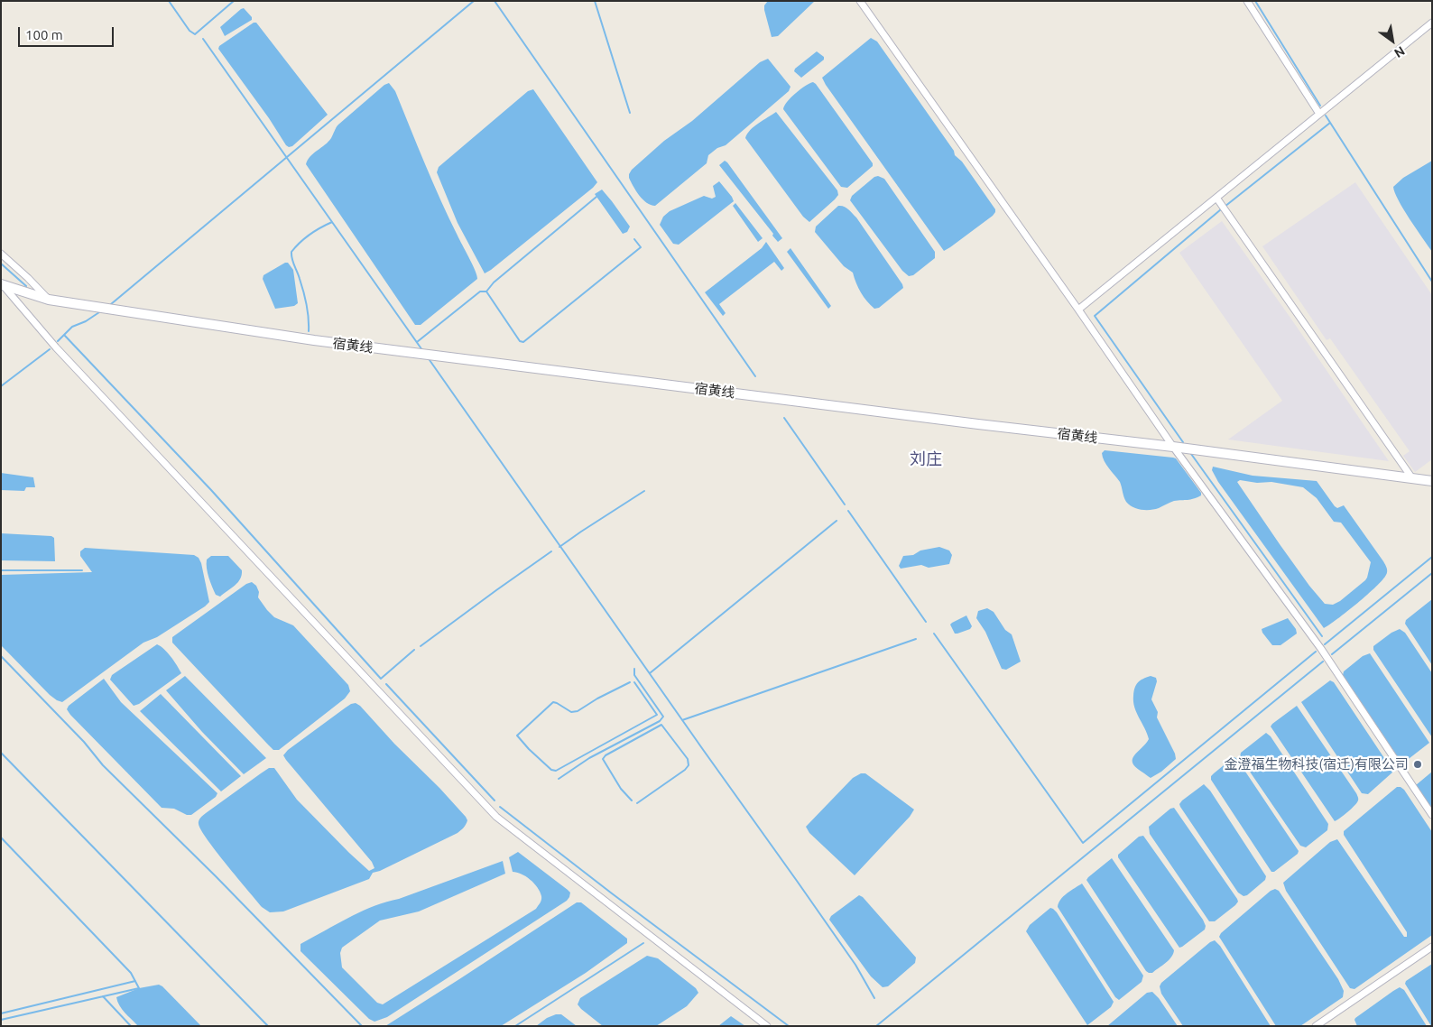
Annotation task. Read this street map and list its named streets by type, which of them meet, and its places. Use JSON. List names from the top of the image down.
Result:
{
  "streets": {
    "main road": ["宿黄线"]
  },
  "districts": ["刘庄"],
  "places": ["金澄福生物科技(宿迁)有限公司"],
  "scale_bar": "100 m",
  "north": "bottom right"
}
